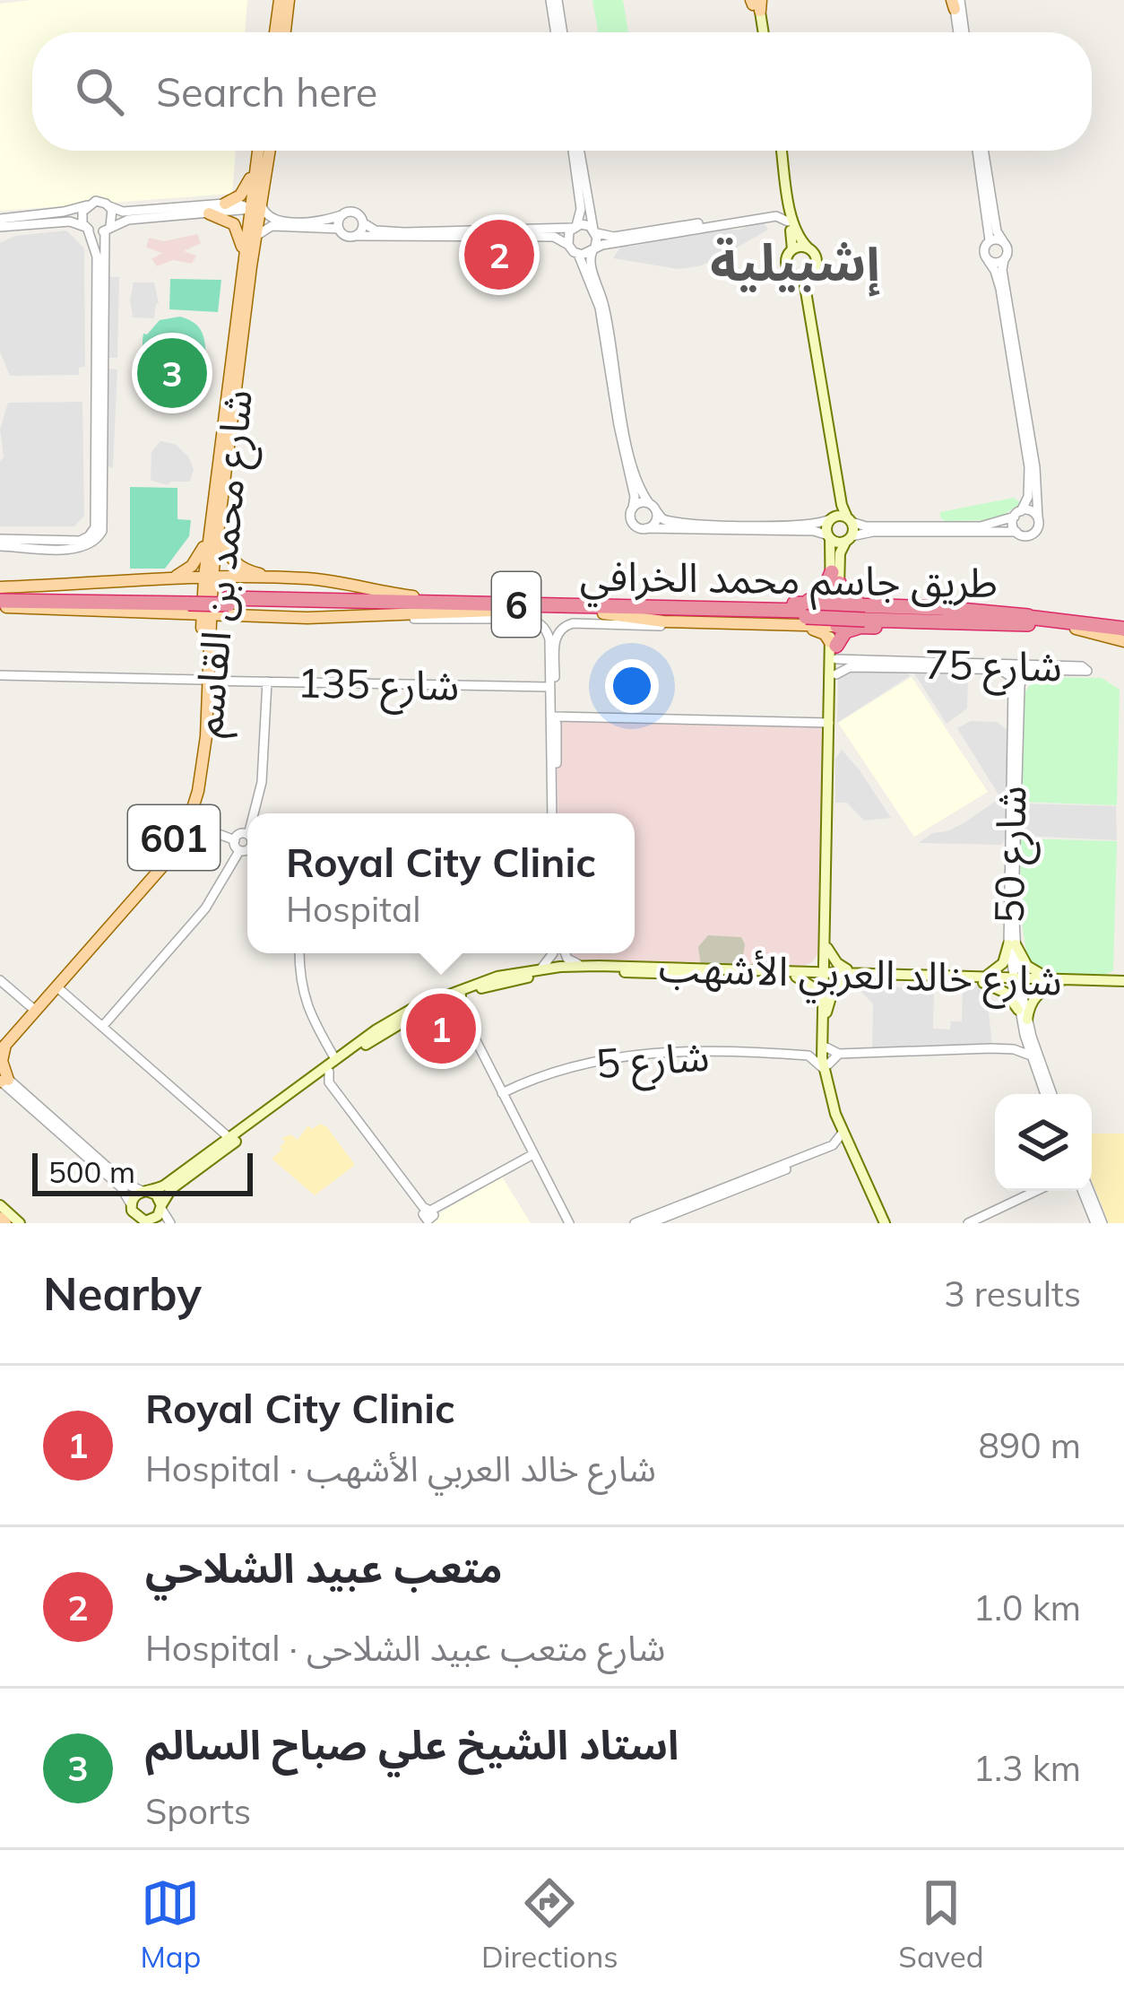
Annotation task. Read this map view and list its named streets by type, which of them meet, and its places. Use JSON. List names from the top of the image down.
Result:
{
  "streets": {
    "highway": ["طريق جاسم محمد الخرافي", "6"],
    "main road": ["شارع محمد بن القاسم", "601", "شارع خالد العربي الأشهب"],
    "street": [
      "شارع 75",
      "شارع 135",
      "شارع 50",
      "شارع 5"
    ]
  },
  "crossings": [
    ["شارع محمد بن القاسم", "شارع 135"],
    ["شارع 75", "شارع 50"],
    ["شارع 50", "شارع خالد العربي الأشهب"]
  ],
  "districts": ["إشبيلية"],
  "scale_bar": "500 m",
  "page": {
    "search": "Search here",
    "pins": ["2", "3", "1"],
    "popup": ["Royal City Clinic", "Hospital"],
    "scale": "500 m",
    "heading": ["Nearby", "3 results"],
    "list": [
      {
        "mark": "1",
        "name": "Royal City Clinic",
        "note": "Hospital · شارع خالد العربي الأشهب",
        "value": "890 m"
      },
      {
        "mark": "2",
        "name": "متعب عبيد الشلاحي",
        "note": "Hospital · شارع متعب عبيد الشلاحى",
        "value": "1.0 km"
      },
      {
        "mark": "3",
        "name": "استاد الشيخ علي صباح السالم",
        "note": "Sports",
        "value": "1.3 km"
      }
    ],
    "nav": ["Map", "Directions", "Saved"]
  }
}
